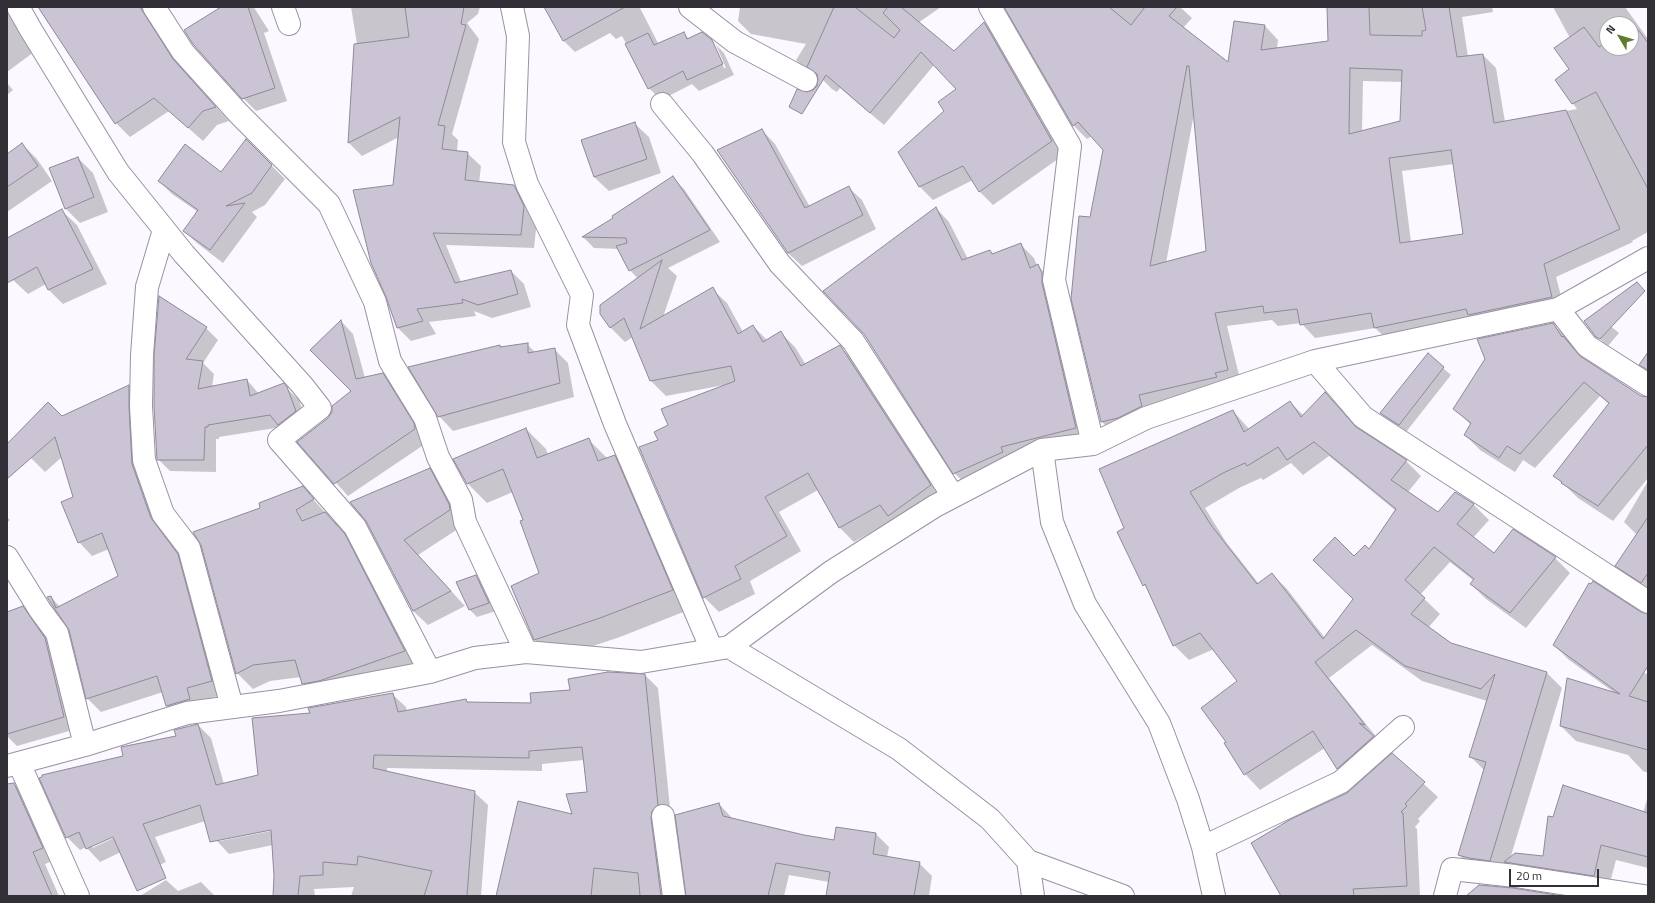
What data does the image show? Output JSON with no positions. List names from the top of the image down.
{
  "scale_bar": "20 m",
  "north": "top left"
}
